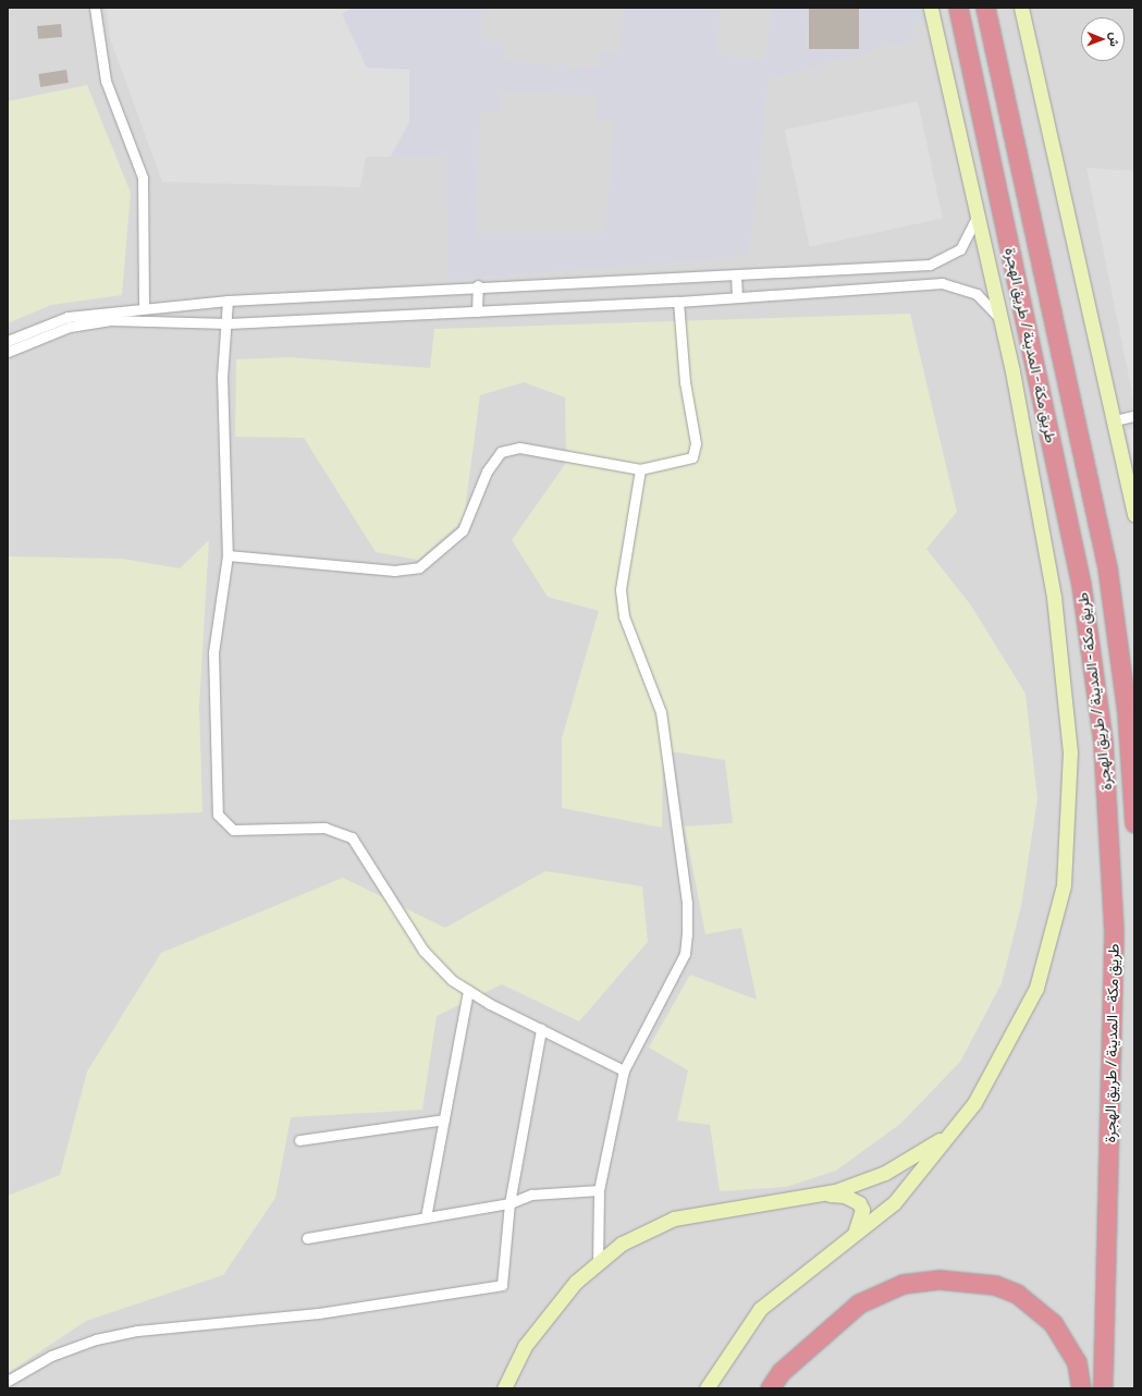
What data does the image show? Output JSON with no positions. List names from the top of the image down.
{
  "streets": {
    "highway": ["طريق مكة - المدينة / طريق الهجرة"]
  },
  "north": "right"
}
